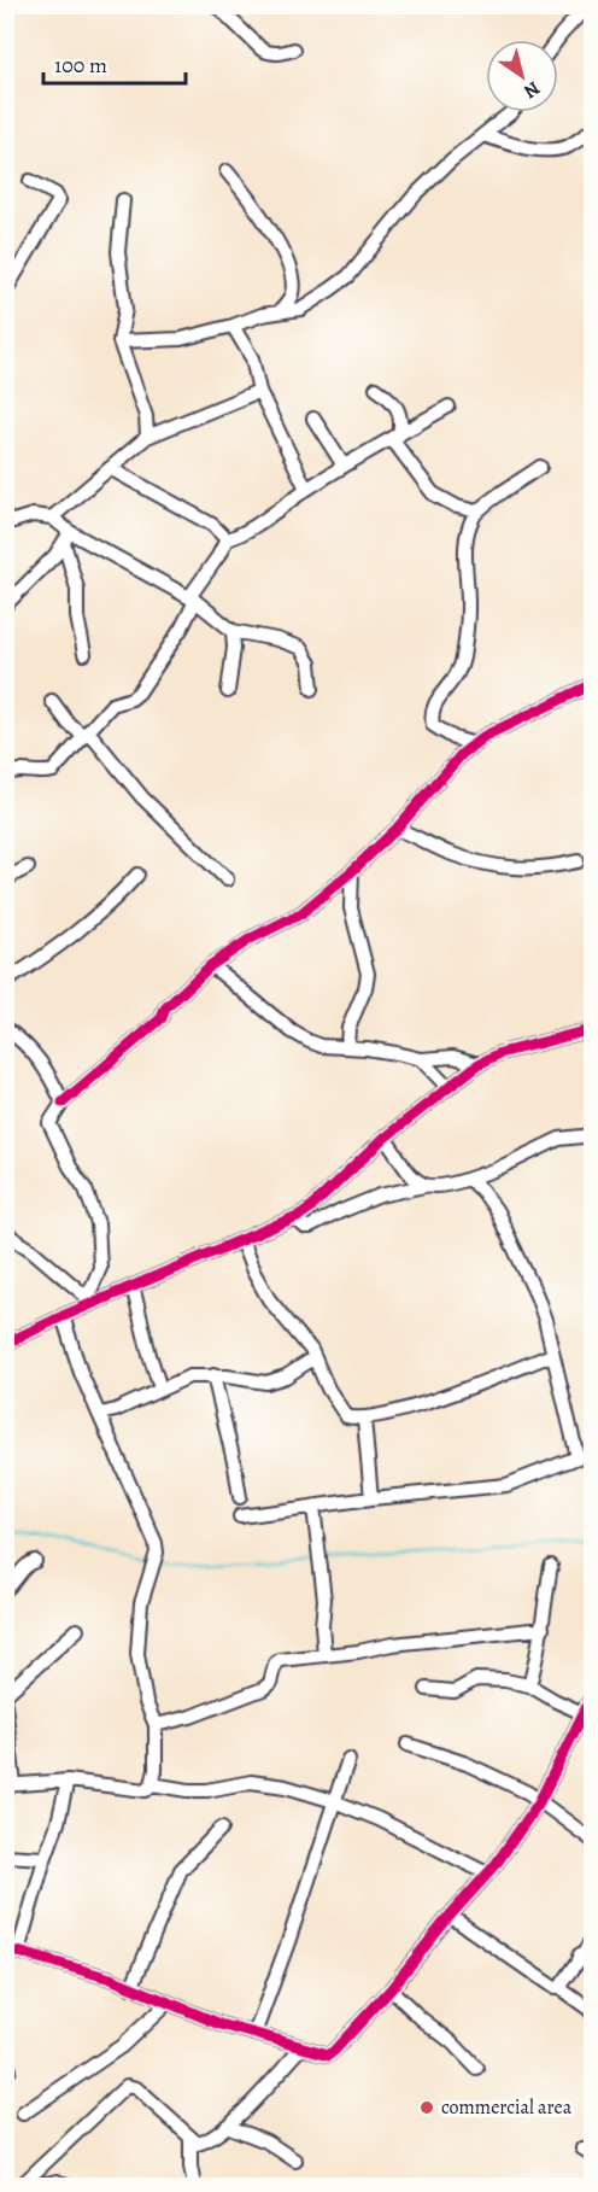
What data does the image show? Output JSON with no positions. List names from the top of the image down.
{
  "places": ["commercial area"],
  "scale_bar": "100 m",
  "north": "bottom right"
}
